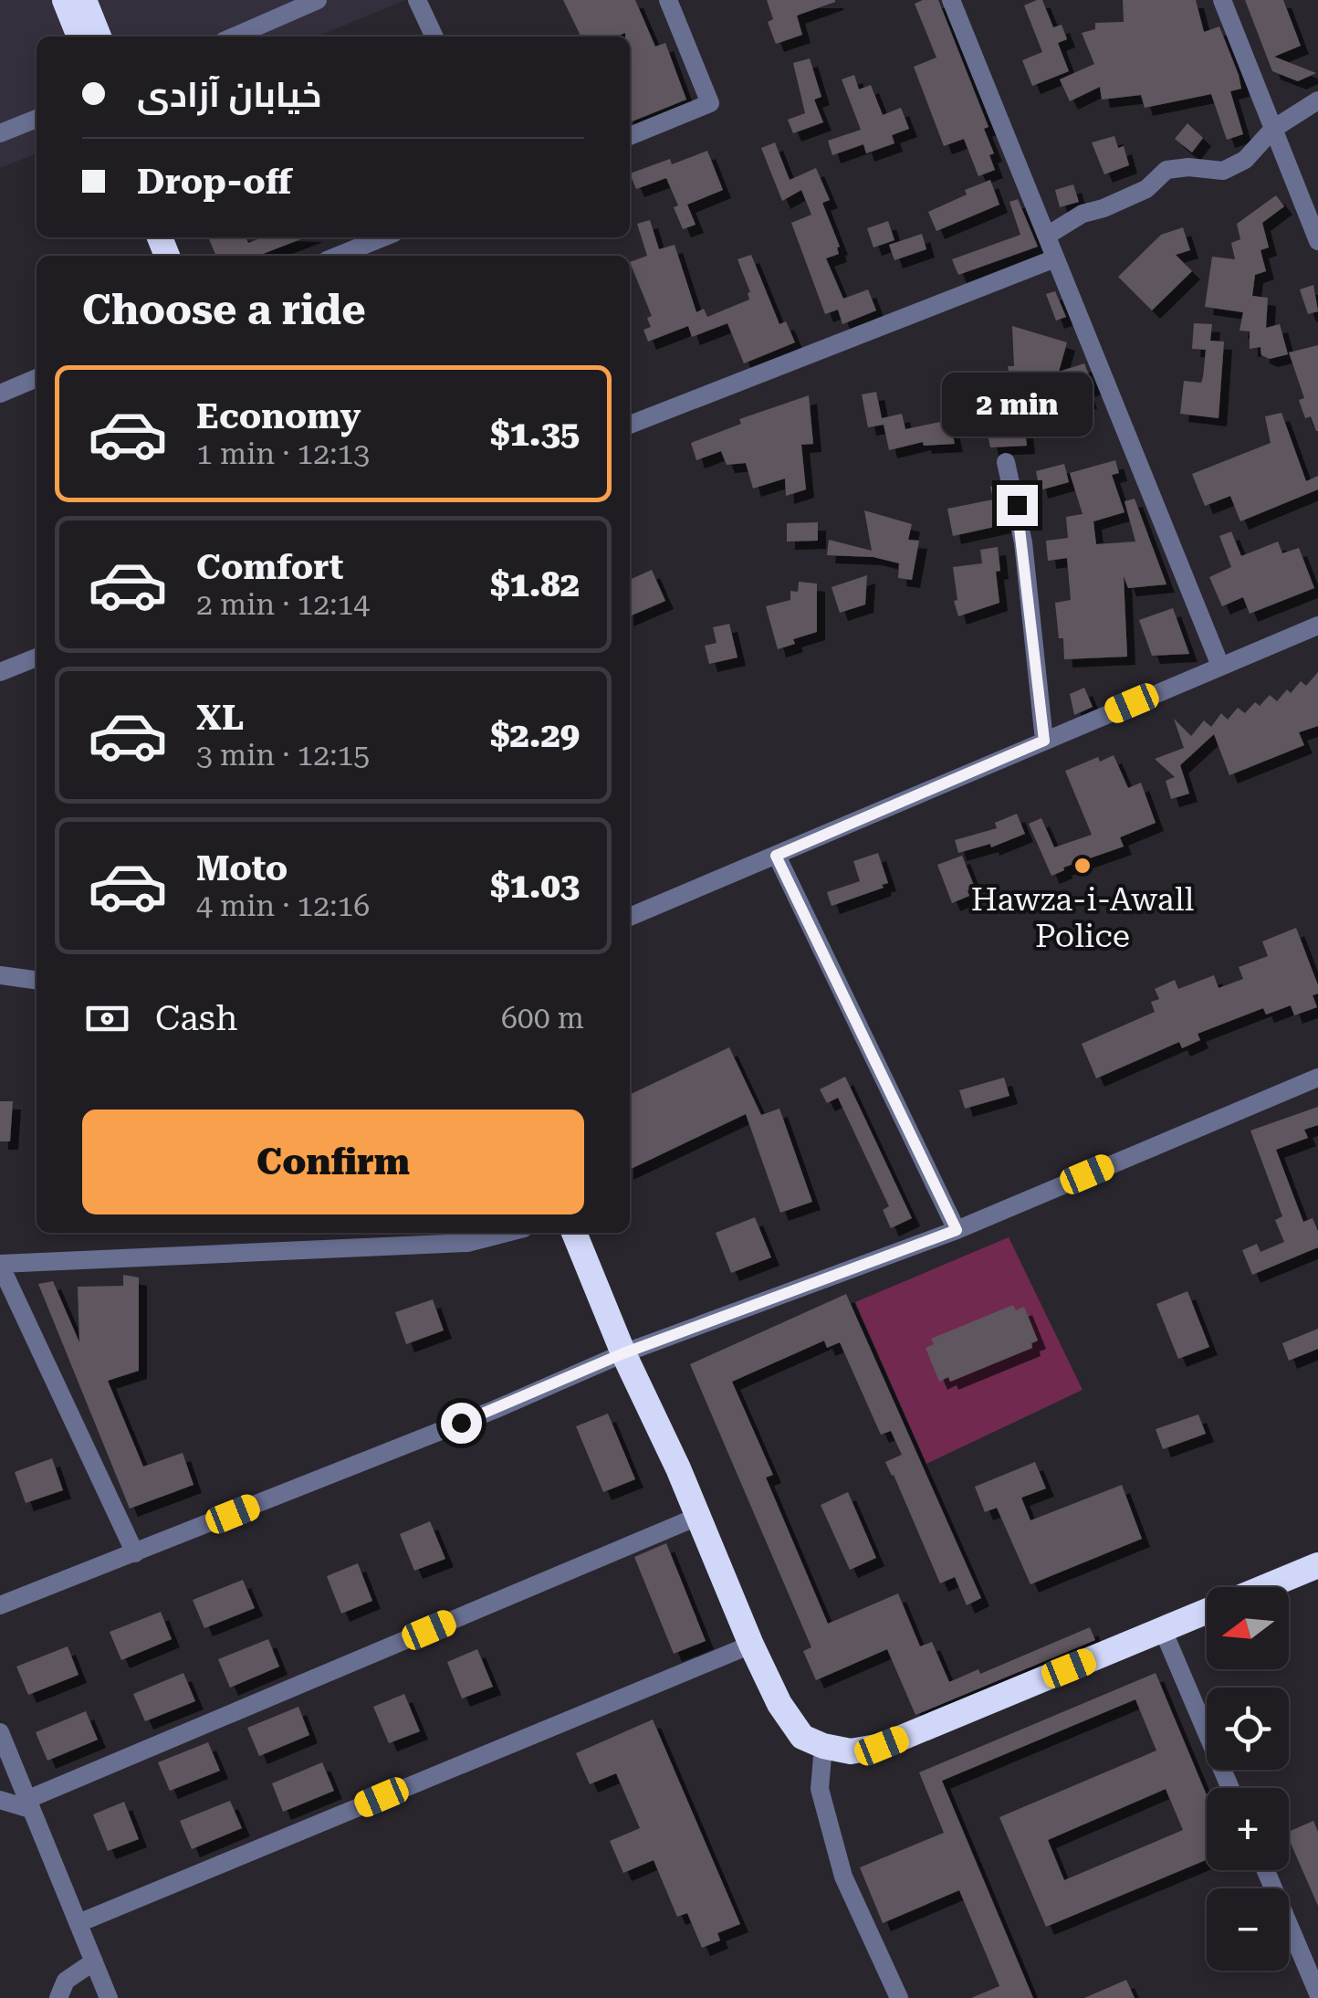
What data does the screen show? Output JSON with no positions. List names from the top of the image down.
{
  "places": ["Hawza-i-Awall Police"],
  "north": "left",
  "page": {
    "banner": ["خیابان آزادی", "Drop-off"],
    "heading": "Choose a ride",
    "list": [
      {
        "name": "Economy",
        "note": "1 min · 12:13",
        "value": "$1.35"
      },
      {
        "name": "Comfort",
        "note": "2 min · 12:14",
        "value": "$1.82"
      },
      {
        "name": "XL",
        "note": "3 min · 12:15",
        "value": "$2.29"
      },
      {
        "name": "Moto",
        "note": "4 min · 12:16",
        "value": "$1.03"
      }
    ],
    "bubble": "2 min",
    "pay": ["Cash", "600 m"],
    "buttons": "Confirm",
    "map_buttons": ["+", "−"]
  }
}
